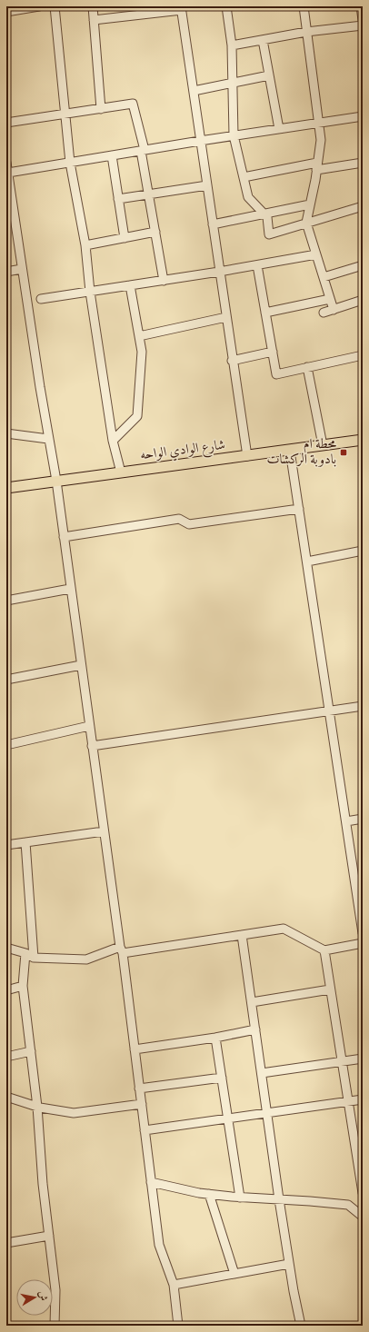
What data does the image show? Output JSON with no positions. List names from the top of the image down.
{
  "streets": {
    "main road": ["شارع الوادي الواحه"]
  },
  "places": {
    "transit": ["محطة ام بادوبة الركشات"]
  },
  "north": "right"
}
